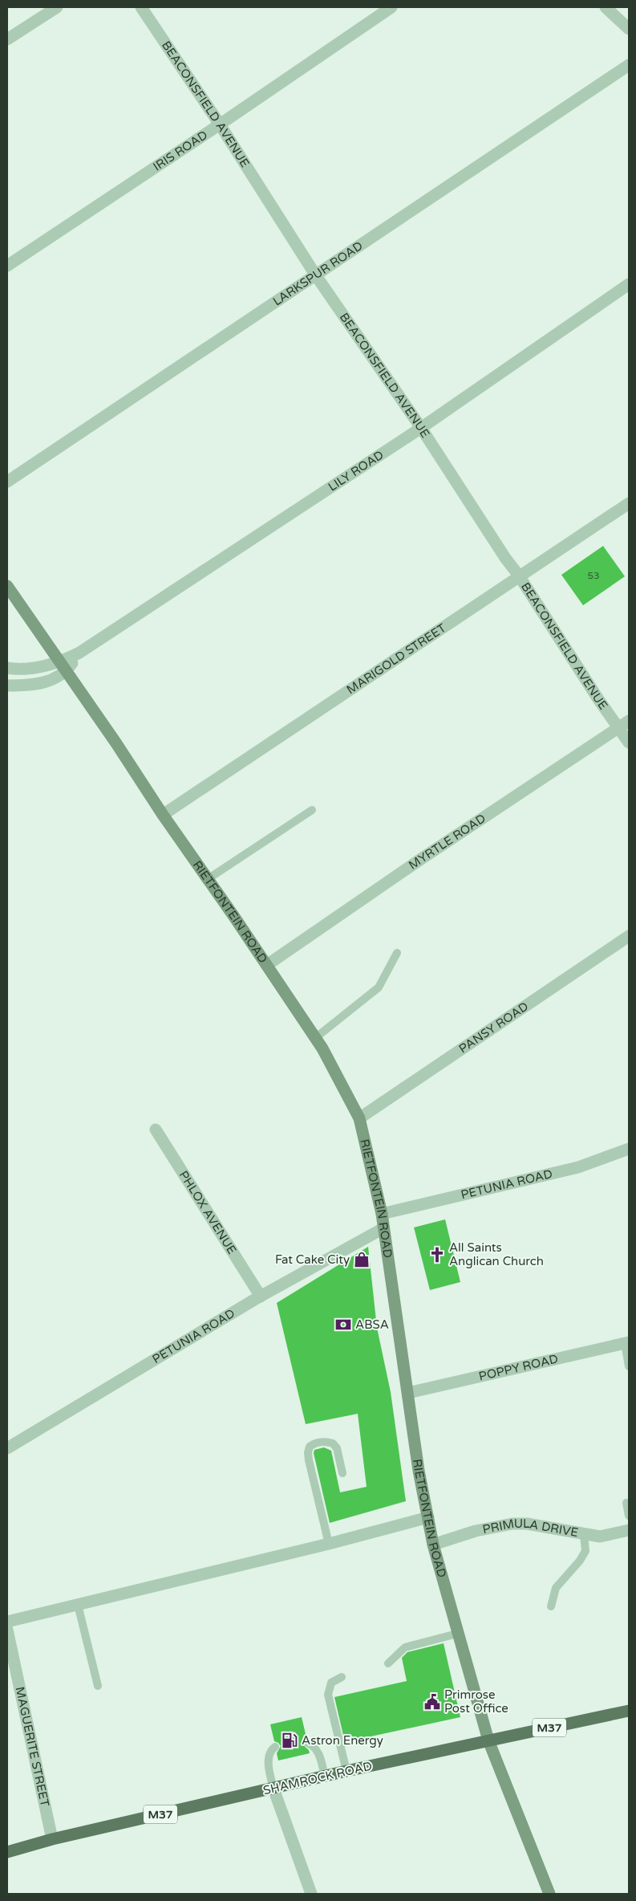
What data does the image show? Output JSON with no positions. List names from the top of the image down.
{
  "streets": {
    "main road": ["M37", "SHAMROCK ROAD"],
    "street": [
      "BEACONSFIELD AVENUE",
      "IRIS ROAD",
      "LARKSPUR ROAD",
      "LILY ROAD",
      "MARIGOLD STREET",
      "MYRTLE ROAD",
      "RIETFONTEIN ROAD",
      "PANSY ROAD",
      "PETUNIA ROAD",
      "PHLOX AVENUE",
      "POPPY ROAD",
      "PRIMULA DRIVE",
      "MAGUERITE STREET"
    ]
  },
  "crossings": [
    ["BEACONSFIELD AVENUE", "IRIS ROAD"],
    ["BEACONSFIELD AVENUE", "LARKSPUR ROAD"],
    ["BEACONSFIELD AVENUE", "LILY ROAD"],
    ["BEACONSFIELD AVENUE", "MARIGOLD STREET"],
    ["BEACONSFIELD AVENUE", "MYRTLE ROAD"],
    ["LILY ROAD", "RIETFONTEIN ROAD"],
    ["MARIGOLD STREET", "RIETFONTEIN ROAD"],
    ["MYRTLE ROAD", "RIETFONTEIN ROAD"],
    ["RIETFONTEIN ROAD", "PANSY ROAD"],
    ["RIETFONTEIN ROAD", "PETUNIA ROAD"],
    ["RIETFONTEIN ROAD", "POPPY ROAD"],
    ["RIETFONTEIN ROAD", "PRIMULA DRIVE"],
    ["RIETFONTEIN ROAD", "SHAMROCK ROAD"],
    ["PETUNIA ROAD", "PHLOX AVENUE"],
    ["MAGUERITE STREET", "SHAMROCK ROAD"]
  ],
  "places": {
    "church": ["All Saints Anglican Church"],
    "shop": ["Fat Cake City"],
    "bank": ["ABSA"],
    "public building": ["Primrose Post Office"],
    "fuel station": ["Astron Energy"]
  },
  "house_numbers": ["53"]
}
